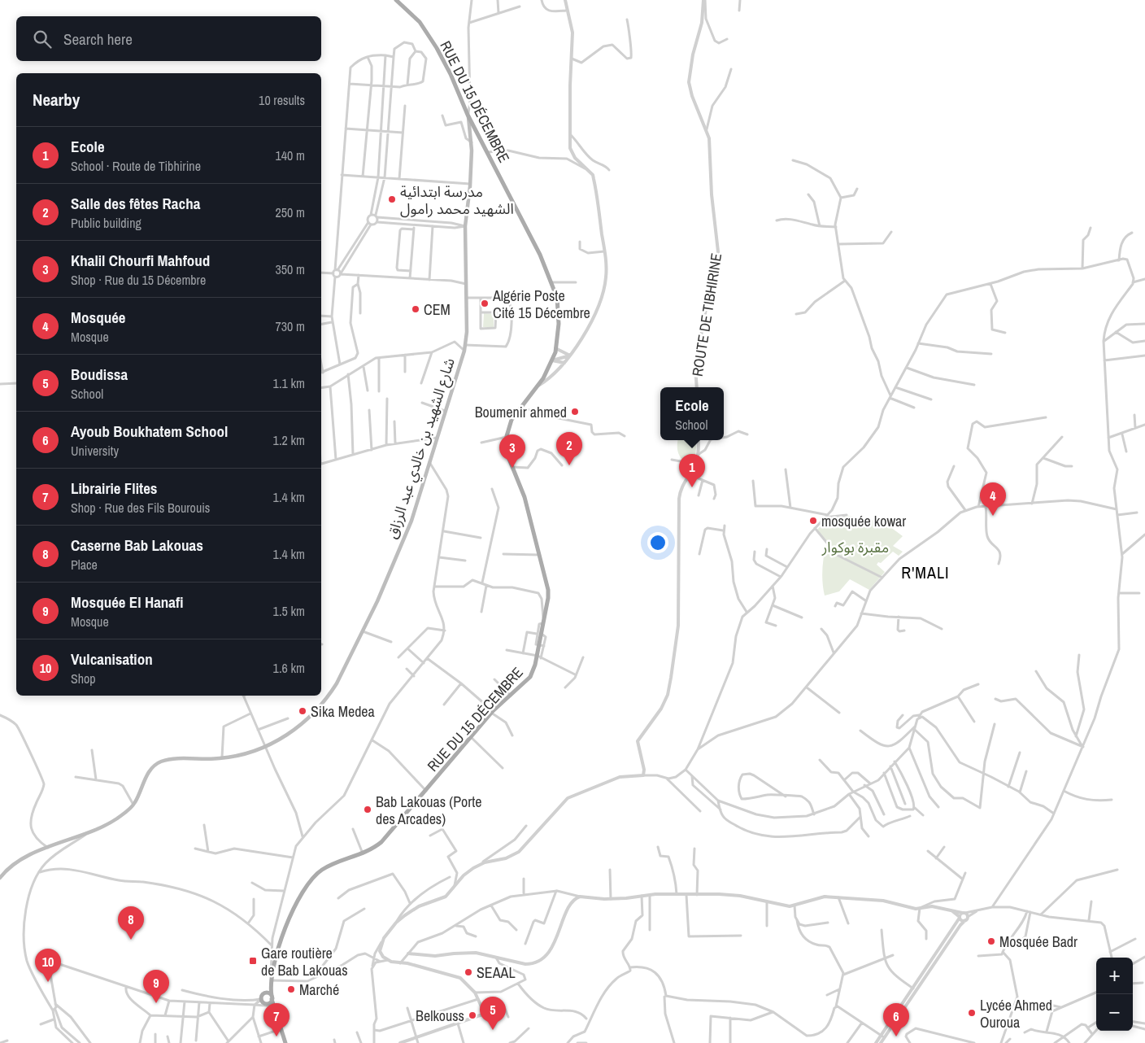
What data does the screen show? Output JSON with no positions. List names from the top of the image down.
{
  "streets": {
    "main road": ["RUE DU 15 DÉCEMBRE", "شارع الشهيد بن خالدي عبد الرزاق"],
    "street": ["ROUTE DE TIBHIRINE"]
  },
  "crossings": [
    ["RUE DU 15 DÉCEMBRE", "شارع الشهيد بن خالدي عبد الرزاق"]
  ],
  "districts": ["R'MALI"],
  "parks": ["مقبرة بوكوار"],
  "places": {
    "other": [
      "مدرسة ابتدائية الشهيد محمد رامول",
      "Algérie Poste Cité 15 Décembre",
      "CEM",
      "Boumenir ahmed",
      "mosquée kowar",
      "Sika Medea",
      "Bab Lakouas (Porte des Arcades)",
      "Mosquée Badr",
      "SEAAL",
      "Marché",
      "Lycée Ahmed Ouroua",
      "Belkouss"
    ],
    "transit": ["Gare routière de Bab Lakouas"]
  },
  "page": {
    "search": "Search here",
    "heading": ["Nearby", "10 results"],
    "list": [
      {
        "mark": "1",
        "name": "Ecole",
        "note": "School · Route de Tibhirine",
        "value": "140 m"
      },
      {
        "mark": "2",
        "name": "Salle des fêtes Racha",
        "note": "Public building",
        "value": "250 m"
      },
      {
        "mark": "3",
        "name": "Khalil Chourfi Mahfoud",
        "note": "Shop · Rue du 15 Décembre",
        "value": "350 m"
      },
      {
        "mark": "4",
        "name": "Mosquée",
        "note": "Mosque",
        "value": "730 m"
      },
      {
        "mark": "5",
        "name": "Boudissa",
        "note": "School",
        "value": "1.1 km"
      },
      {
        "mark": "6",
        "name": "Ayoub Boukhatem School",
        "note": "University",
        "value": "1.2 km"
      },
      {
        "mark": "7",
        "name": "Librairie Flites",
        "note": "Shop · Rue des Fils Bourouis",
        "value": "1.4 km"
      },
      {
        "mark": "8",
        "name": "Caserne Bab Lakouas",
        "note": "Place",
        "value": "1.4 km"
      },
      {
        "mark": "9",
        "name": "Mosquée El Hanafi",
        "note": "Mosque",
        "value": "1.5 km"
      },
      {
        "mark": "10",
        "name": "Vulcanisation",
        "note": "Shop",
        "value": "1.6 km"
      }
    ],
    "popup": ["Ecole", "School"],
    "pins": [
      "2",
      "3",
      "1",
      "4",
      "8",
      "10",
      "9",
      "5",
      "6",
      "7"
    ],
    "map_buttons": ["+", "−"]
  }
}
